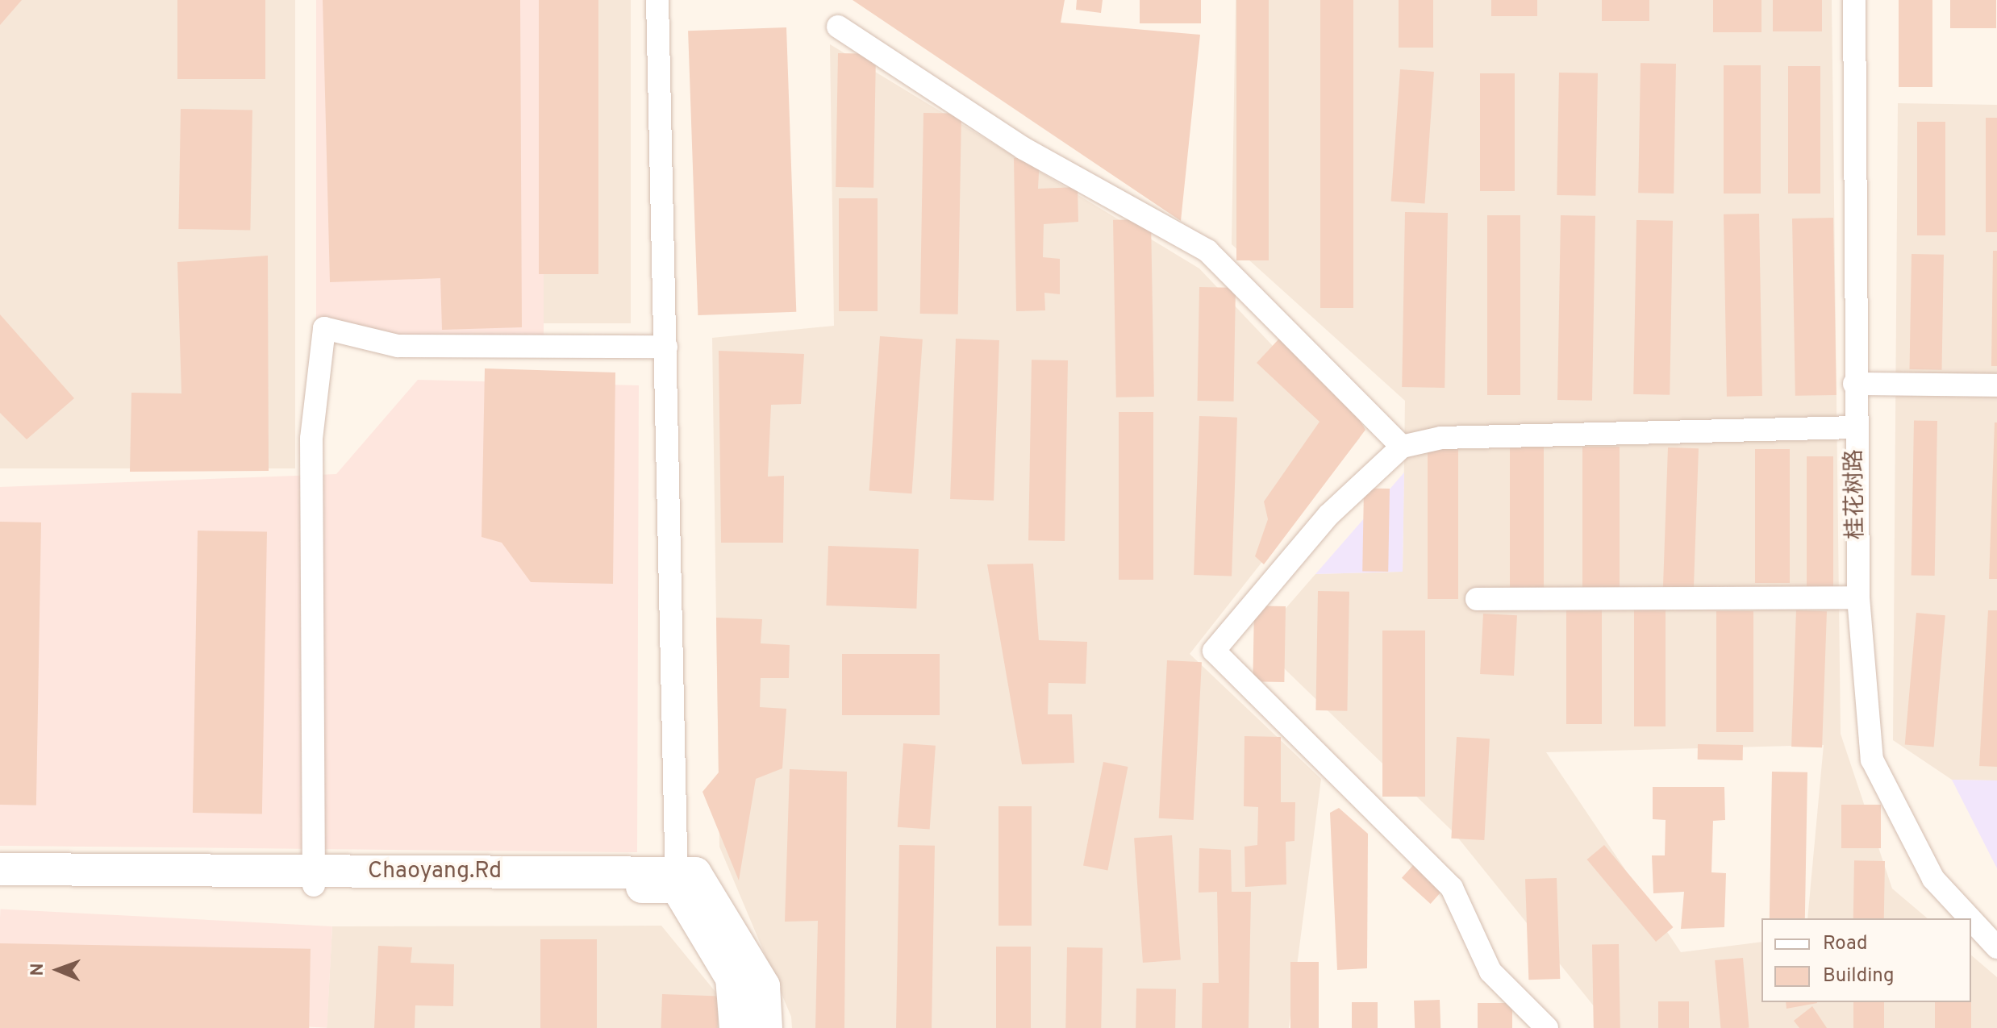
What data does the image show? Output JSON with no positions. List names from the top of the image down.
{
  "streets": {
    "street": ["桂花树路", "Chaoyang.Rd"]
  },
  "legend": ["Road", "Building"],
  "north": "left"
}
